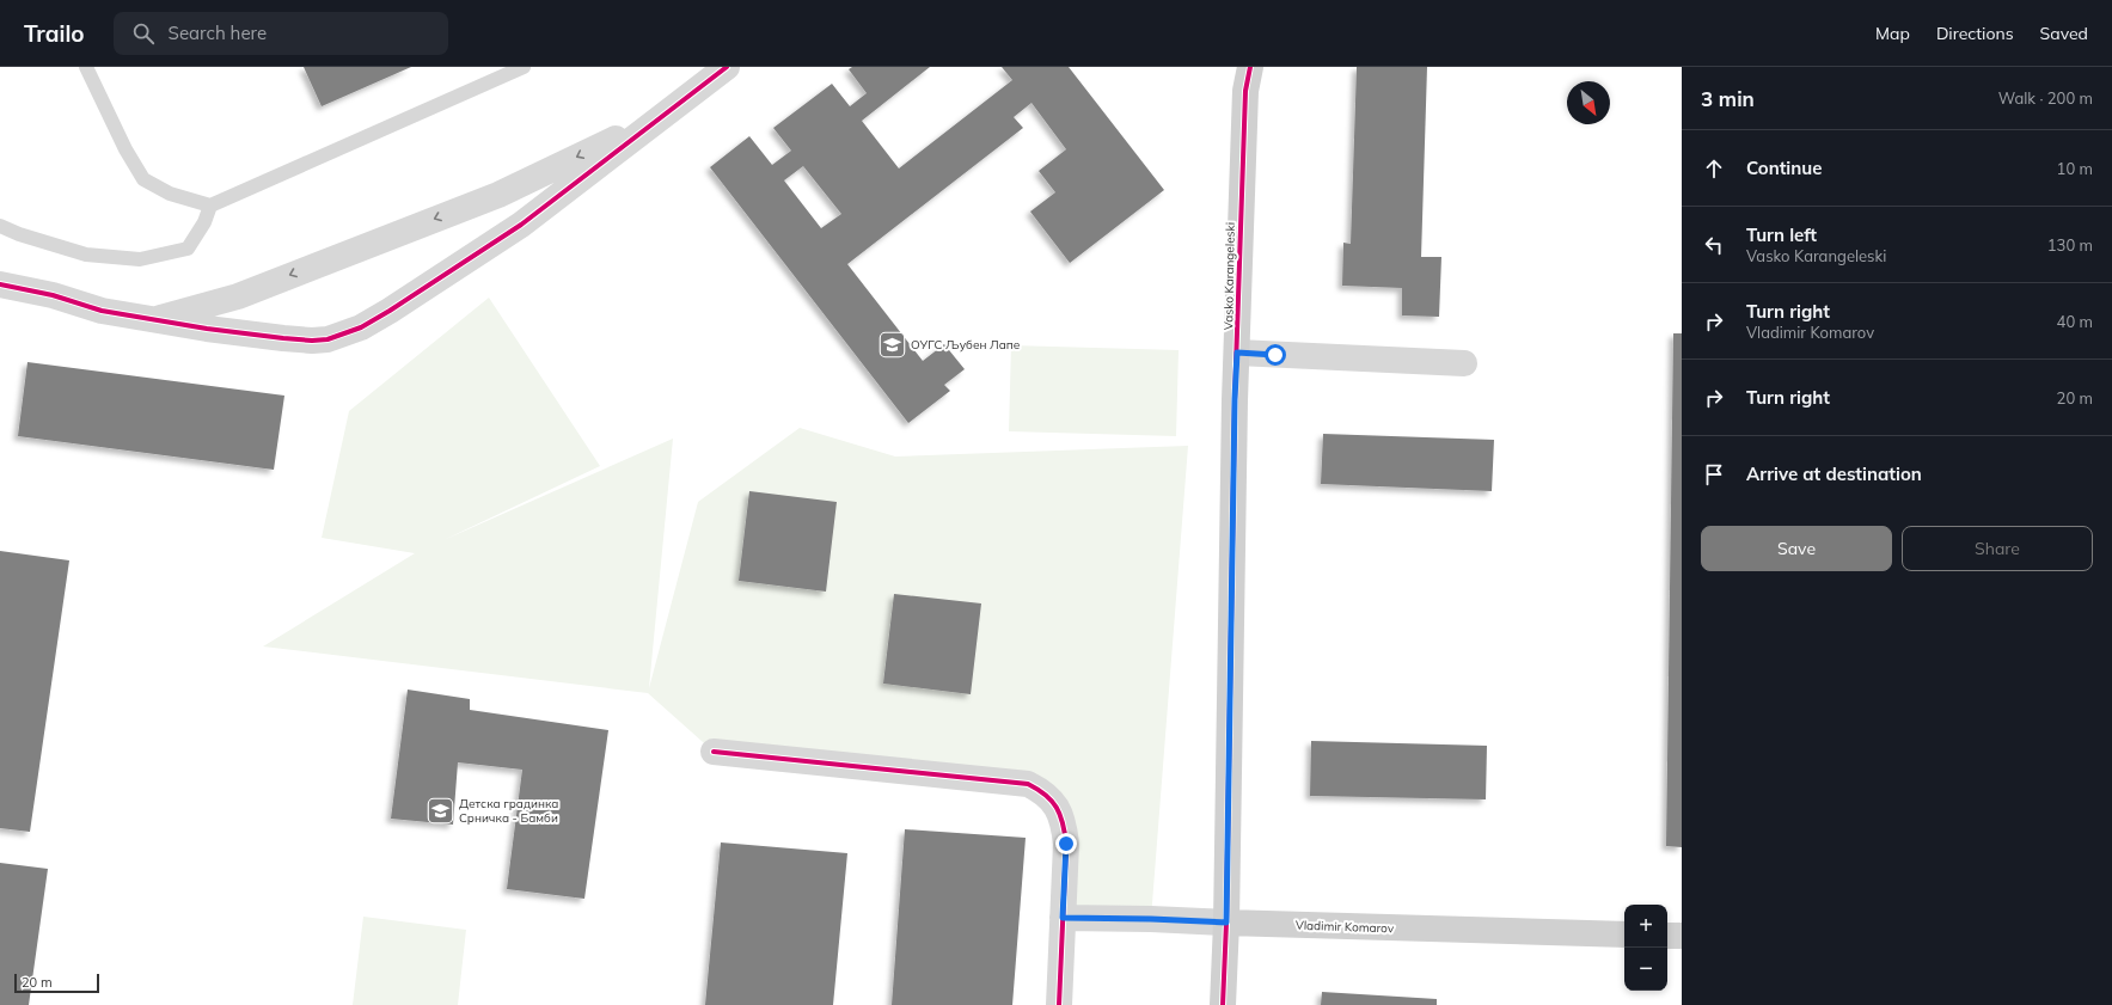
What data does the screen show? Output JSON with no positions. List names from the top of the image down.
{
  "streets": {
    "street": ["Vasko Karangeleski", "Vladimir Komarov"]
  },
  "crossings": [
    ["Vasko Karangeleski", "Vladimir Komarov"]
  ],
  "places": {
    "school or university": ["ОУГС Љубен Лапе", "Детска градинка Срничка - Бамби"]
  },
  "scale_bar": "20 m",
  "north": "bottom right",
  "page": {
    "header": "Trailo",
    "search": "Search here",
    "nav": ["Map", "Directions", "Saved"],
    "heading": ["3 min", "Walk · 200 m"],
    "list": [
      ["Continue", "10 m"],
      ["Turn left", "Vasko Karangeleski", "130 m"],
      ["Turn right", "Vladimir Komarov", "40 m"],
      ["Turn right", "20 m"],
      "Arrive at destination"
    ],
    "buttons": ["Save", "Share"],
    "map_buttons": ["+", "−"],
    "scale": "20 m"
  }
}
